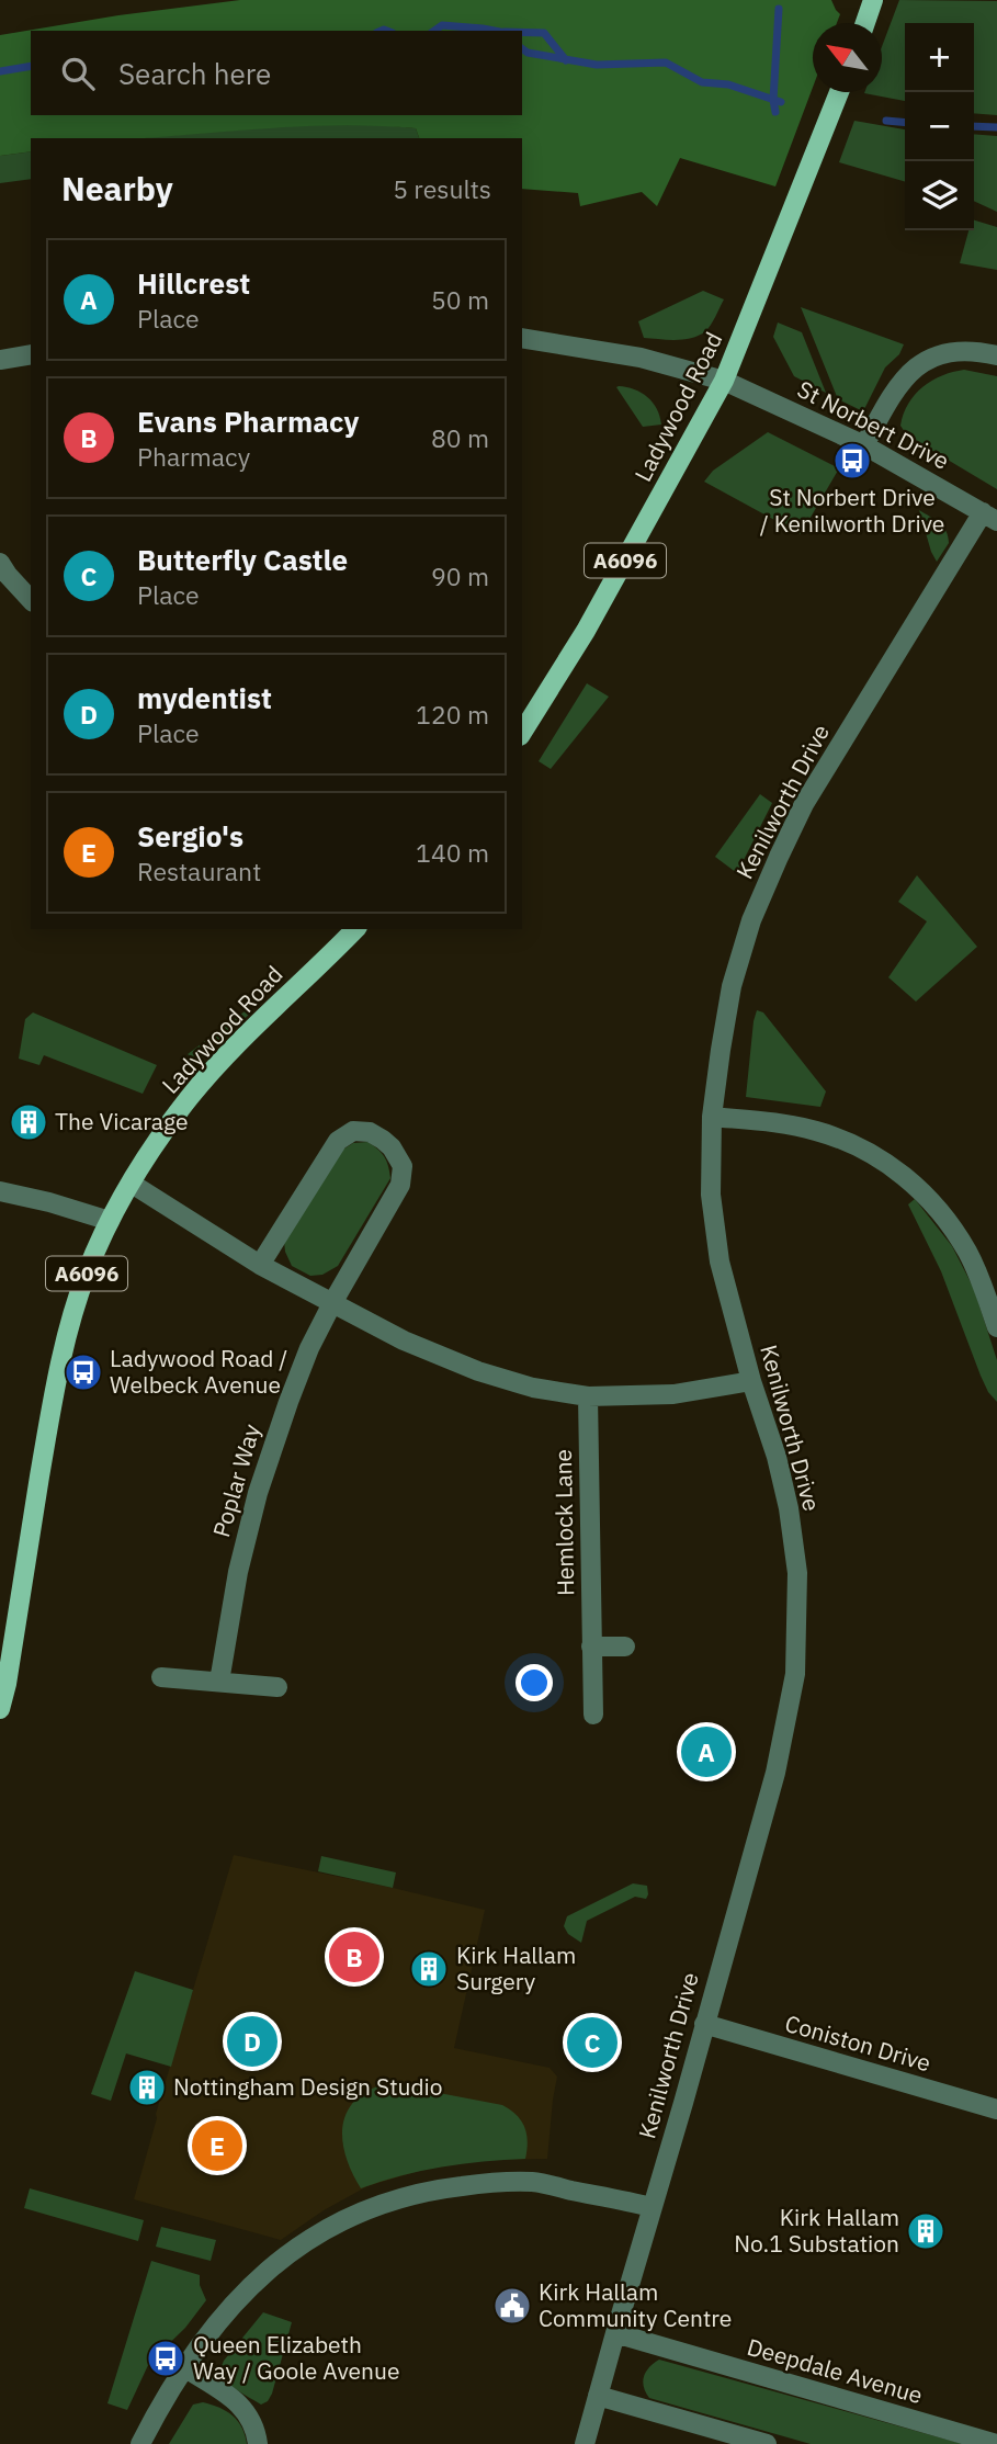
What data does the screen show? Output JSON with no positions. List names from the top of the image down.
{
  "streets": {
    "main road": ["Ladywood Road", "A6096"],
    "street": [
      "St Norbert Drive",
      "Kenilworth Drive",
      "Poplar Way",
      "Hemlock Lane",
      "Coniston Drive",
      "Deepdale Avenue"
    ]
  },
  "crossings": [
    ["Ladywood Road", "St Norbert Drive"],
    ["St Norbert Drive", "Kenilworth Drive"],
    ["Kenilworth Drive", "Coniston Drive"],
    ["Kenilworth Drive", "Deepdale Avenue"]
  ],
  "places": {
    "bus stop": ["St Norbert Drive / Kenilworth Drive", "Ladywood Road / Welbeck Avenue", "Queen Elizabeth Way / Goole Avenue"],
    "building": [
      "The Vicarage",
      "Kirk Hallam Surgery",
      "Nottingham Design Studio",
      "Kirk Hallam No.1 Substation"
    ],
    "public building": ["Kirk Hallam Community Centre"]
  },
  "north": "top left",
  "page": {
    "map_buttons": ["+", "−"],
    "search": "Search here",
    "heading": ["Nearby", "5 results"],
    "list": [
      {
        "mark": "A",
        "name": "Hillcrest",
        "note": "Place",
        "value": "50 m"
      },
      {
        "mark": "B",
        "name": "Evans Pharmacy",
        "note": "Pharmacy",
        "value": "80 m"
      },
      {
        "mark": "C",
        "name": "Butterfly Castle",
        "note": "Place",
        "value": "90 m"
      },
      {
        "mark": "D",
        "name": "mydentist",
        "note": "Place",
        "value": "120 m"
      },
      {
        "mark": "E",
        "name": "Sergio's",
        "note": "Restaurant",
        "value": "140 m"
      }
    ],
    "pins": [
      "A",
      "B",
      "D",
      "C",
      "E"
    ]
  }
}
